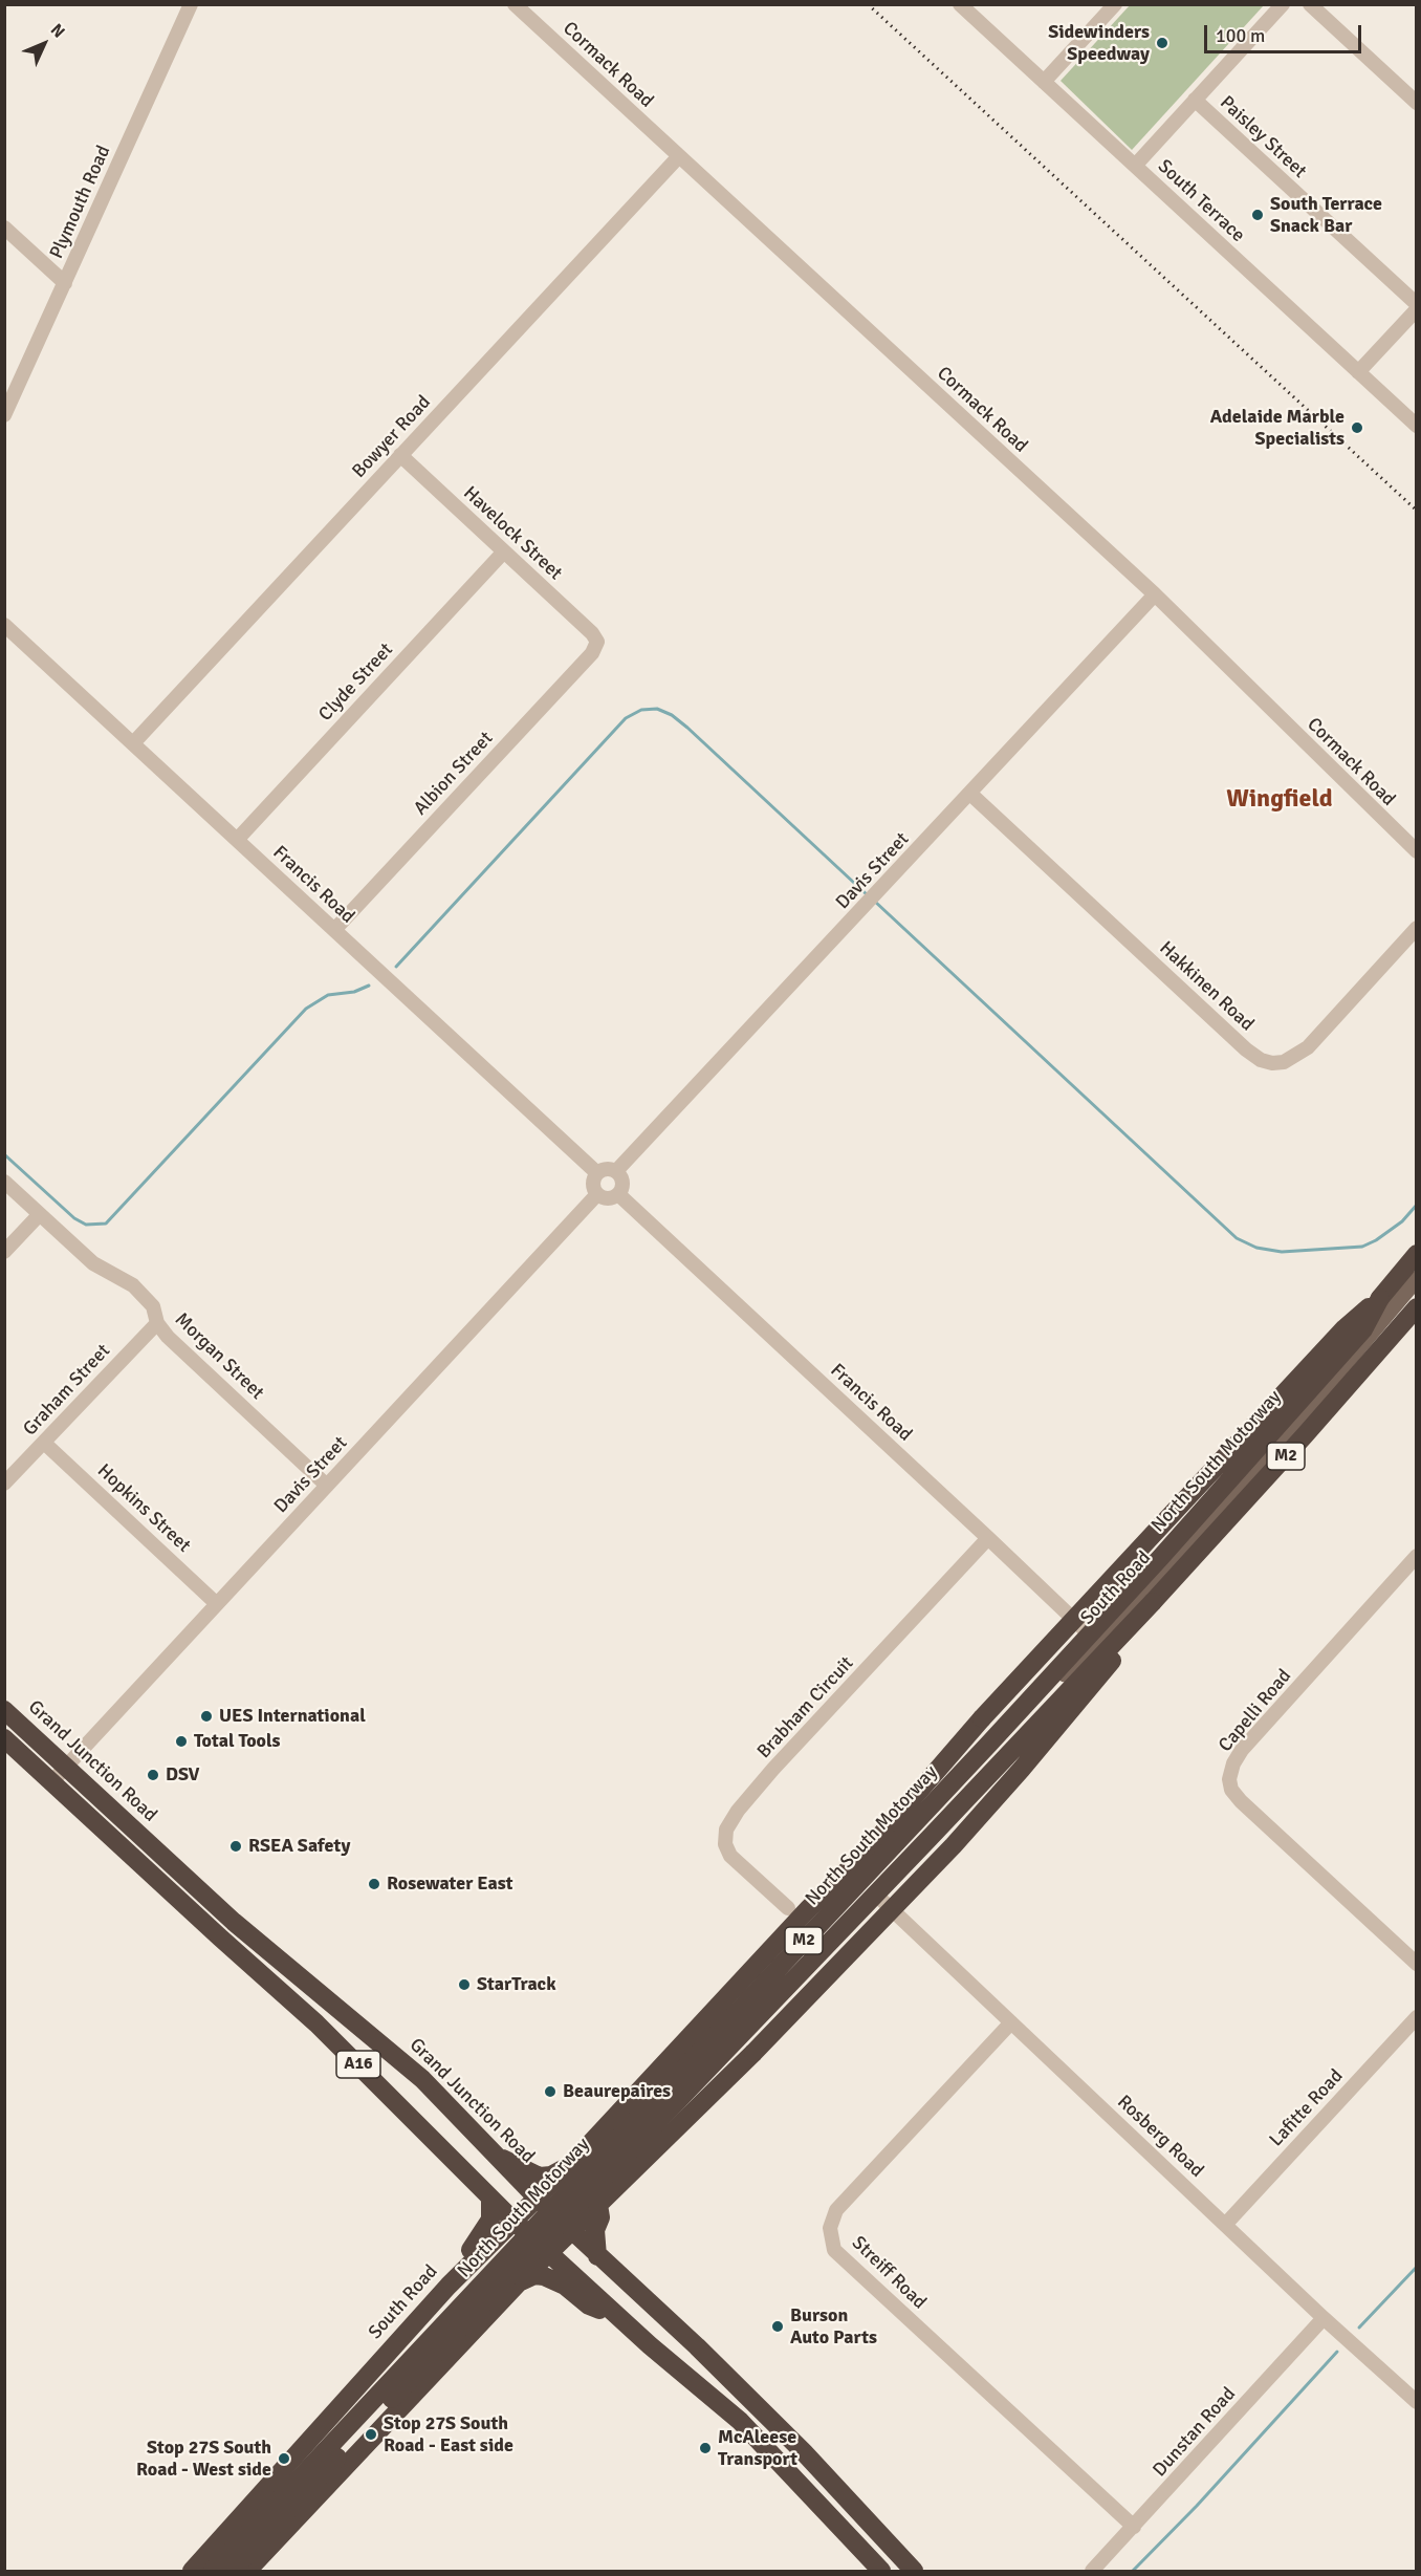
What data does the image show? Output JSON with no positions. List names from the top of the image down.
{
  "streets": {
    "highway": [
      "M2",
      "North South Motorway",
      "South Road",
      "Grand Junction Road",
      "A16"
    ],
    "street": [
      "Cormack Road",
      "Paisley Street",
      "South Terrace",
      "Plymouth Road",
      "Bowyer Road",
      "Havelock Street",
      "Clyde Street",
      "Albion Street",
      "Davis Street",
      "Francis Road",
      "Hakkinen Road",
      "Morgan Street",
      "Graham Street",
      "Hopkins Street",
      "Brabham Circuit",
      "Capelli Road",
      "Lafitte Road",
      "Rosberg Road",
      "Streiff Road",
      "Dunstan Road"
    ]
  },
  "crossings": [
    ["Cormack Road", "Bowyer Road"],
    ["Cormack Road", "Davis Street"],
    ["Bowyer Road", "Havelock Street"],
    ["Bowyer Road", "Francis Road"],
    ["Havelock Street", "Clyde Street"],
    ["Havelock Street", "Albion Street"],
    ["Clyde Street", "Francis Road"],
    ["Albion Street", "Francis Road"],
    ["Davis Street", "Francis Road"],
    ["Davis Street", "Hakkinen Road"],
    ["Davis Street", "Morgan Street"],
    ["Davis Street", "Hopkins Street"],
    ["Davis Street", "Grand Junction Road"],
    ["Davis Street", "A16"],
    ["Francis Road", "South Road"],
    ["Francis Road", "Brabham Circuit"],
    ["Morgan Street", "Graham Street"],
    ["Graham Street", "Hopkins Street"],
    ["North South Motorway", "South Road"],
    ["South Road", "Grand Junction Road"],
    ["South Road", "A16"],
    ["South Road", "Rosberg Road"],
    ["Lafitte Road", "Rosberg Road"],
    ["Rosberg Road", "Streiff Road"],
    ["Rosberg Road", "Dunstan Road"],
    ["Streiff Road", "Dunstan Road"]
  ],
  "districts": ["Wingfield"],
  "places": [
    "Sidewinders Speedway",
    "South Terrace Snack Bar",
    "Adelaide Marble Specialists",
    "UES International",
    "Total Tools",
    "DSV",
    "RSEA Safety",
    "Rosewater East",
    "StarTrack",
    "Beaurepaires",
    "Burson Auto Parts",
    "Stop 27S South Road - East side",
    "McAleese Transport",
    "Stop 27S South Road - West side"
  ],
  "scale_bar": "100 m",
  "north": "top right"
}
